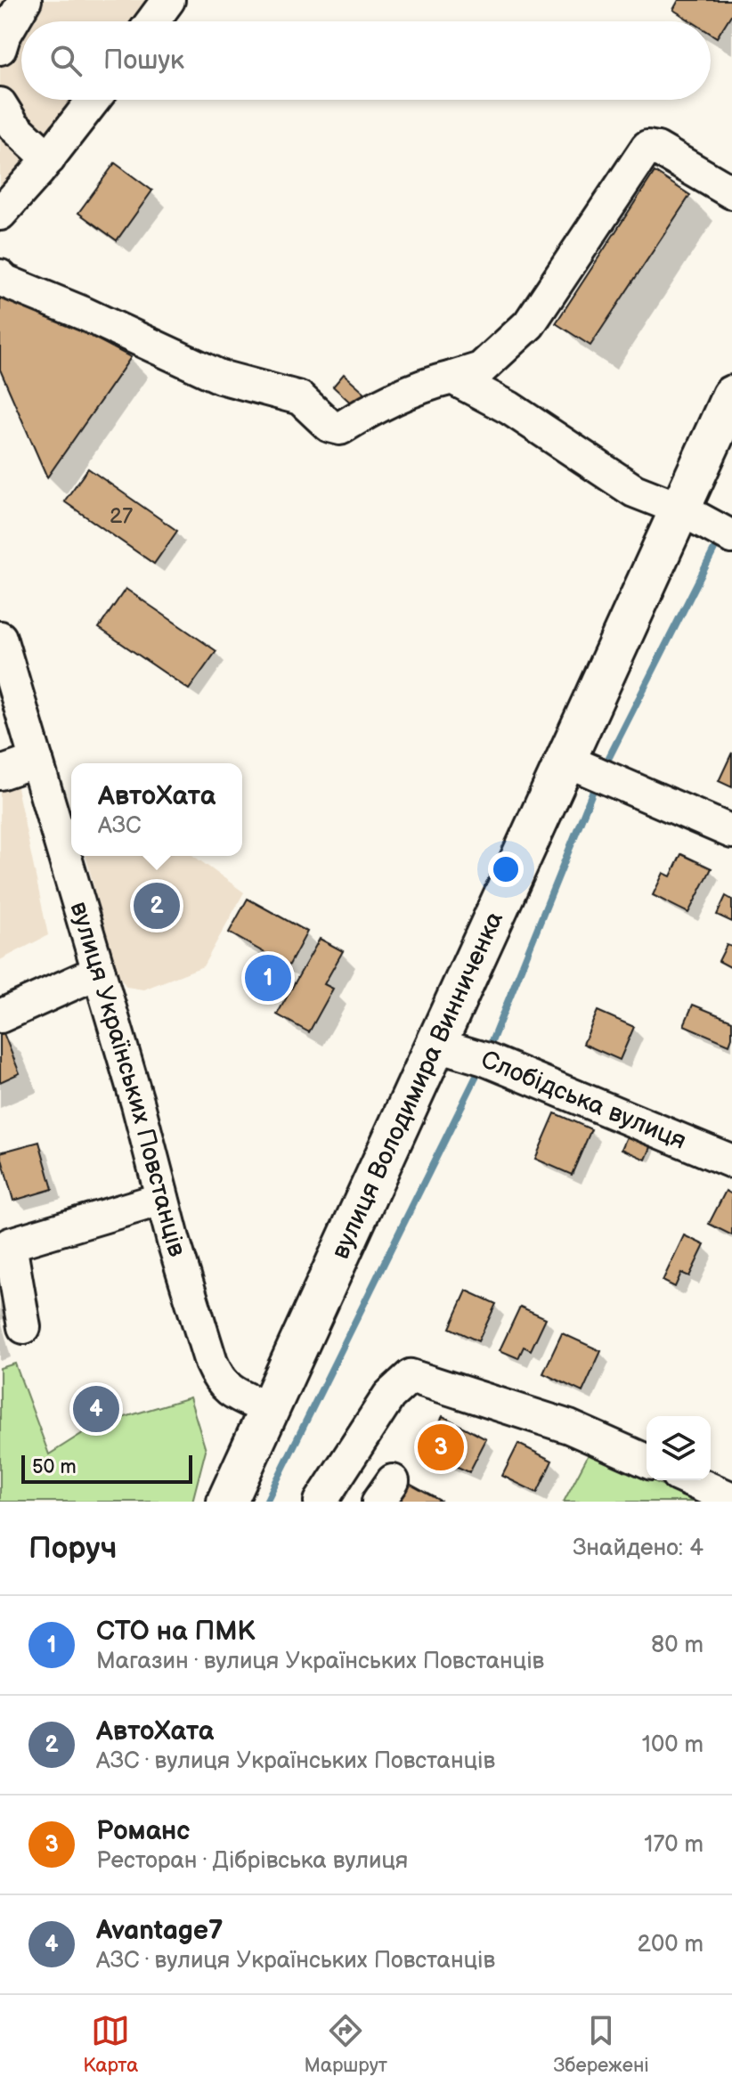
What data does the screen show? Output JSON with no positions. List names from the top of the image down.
{
  "streets": {
    "main road": ["вулиця Володимира Винниченка"],
    "street": ["вулиця Українських Повстанців", "Слобідська вулиця"]
  },
  "crossings": [
    ["вулиця Українських Повстанців", "вулиця Володимира Винниченка"],
    ["вулиця Володимира Винниченка", "Слобідська вулиця"]
  ],
  "house_numbers": ["27"],
  "scale_bar": "50 m",
  "page": {
    "search": "Пошук",
    "popup": ["АвтоХата", "АЗС"],
    "pins": [
      "2",
      "1",
      "4",
      "3"
    ],
    "scale": "50 m",
    "heading": ["Поруч", "Знайдено: 4"],
    "list": [
      {
        "mark": "1",
        "name": "СТО на ПМК",
        "note": "Магазин · вулиця Українських Повстанців",
        "value": "80 m"
      },
      {
        "mark": "2",
        "name": "АвтоХата",
        "note": "АЗС · вулиця Українських Повстанців",
        "value": "100 m"
      },
      {
        "mark": "3",
        "name": "Романс",
        "note": "Ресторан · Дібрівська вулиця",
        "value": "170 m"
      },
      {
        "mark": "4",
        "name": "Avantage7",
        "note": "АЗС · вулиця Українських Повстанців",
        "value": "200 m"
      }
    ],
    "nav": ["Карта", "Маршрут", "Збережені"]
  }
}
